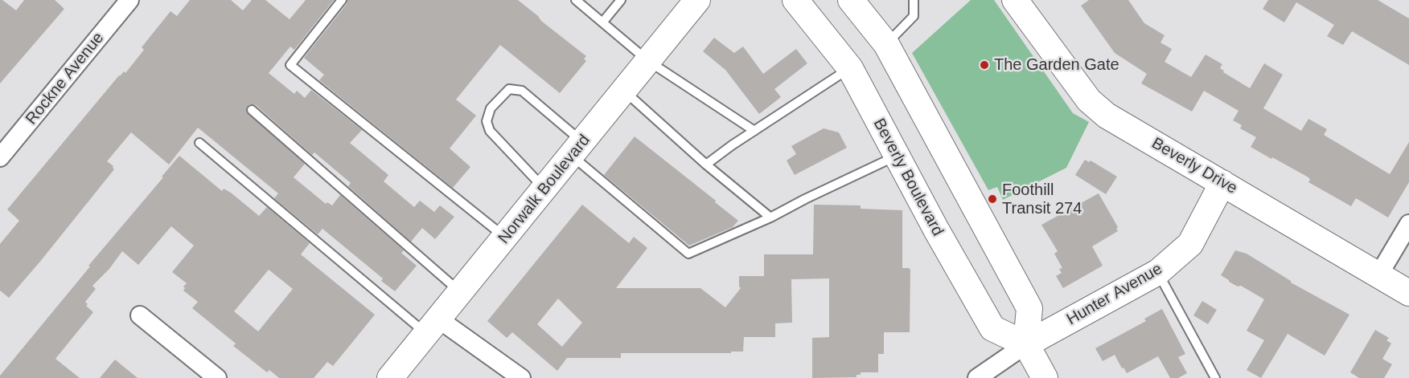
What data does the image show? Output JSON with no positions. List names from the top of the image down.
{
  "streets": {
    "main road": [
      "Beverly Drive",
      "Beverly Boulevard",
      "Norwalk Boulevard",
      "Hunter Avenue"
    ],
    "street": ["Rockne Avenue"]
  },
  "crossings": [
    ["Beverly Drive", "Hunter Avenue"],
    ["Beverly Boulevard", "Hunter Avenue"]
  ],
  "places": ["The Garden Gate", "Foothill Transit 274"]
}
